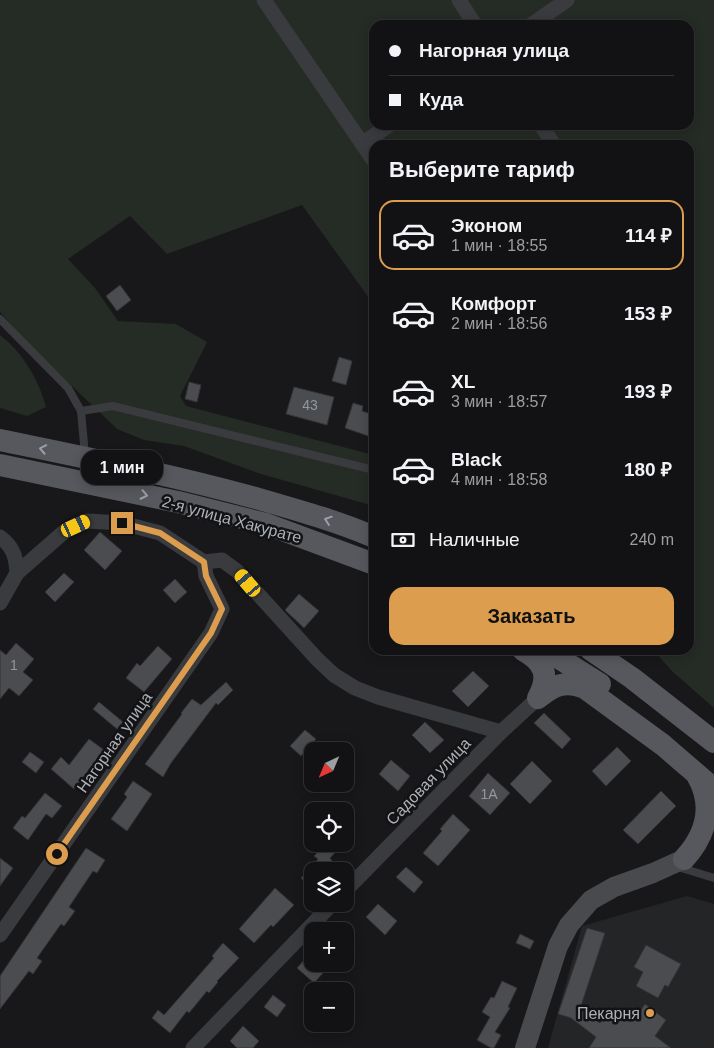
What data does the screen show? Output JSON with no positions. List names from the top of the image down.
{
  "streets": {
    "main road": ["2-я улица Хакурате"],
    "street": ["Нагорная улица", "Садовая улица"]
  },
  "places": ["Пекарня"],
  "house_numbers": ["43", "1", "1А"],
  "north": "bottom left",
  "page": {
    "banner": ["Нагорная улица", "Куда"],
    "heading": "Выберите тариф",
    "list": [
      {
        "name": "Эконом",
        "note": "1 мин · 18:55",
        "value": "114 ₽"
      },
      {
        "name": "Комфорт",
        "note": "2 мин · 18:56",
        "value": "153 ₽"
      },
      {
        "name": "XL",
        "note": "3 мин · 18:57",
        "value": "193 ₽"
      },
      {
        "name": "Black",
        "note": "4 мин · 18:58",
        "value": "180 ₽"
      }
    ],
    "bubble": "1 мин",
    "pay": ["Наличные", "240 m"],
    "buttons": "Заказать",
    "map_buttons": ["+", "−"]
  }
}
